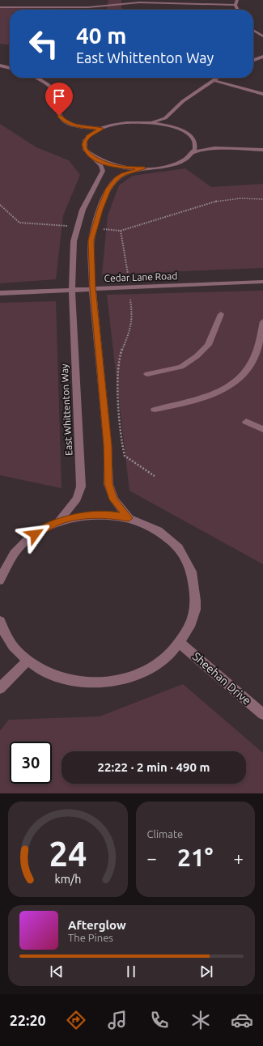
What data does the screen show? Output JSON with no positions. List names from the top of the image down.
{
  "streets": {
    "street": ["Cedar Lane Road", "East Whittenton Way", "Sheehan Drive"]
  },
  "crossings": [
    ["Cedar Lane Road", "East Whittenton Way"]
  ],
  "page": {
    "turn": ["40 m", "East Whittenton Way"],
    "limit": "30",
    "trip": "22:22 · 2 min · 490 m",
    "tile": "Climate",
    "heat": ["−", "21°", "+"],
    "song": ["Afterglow", "The Pines"],
    "tabs": "22:20",
    "gauge": ["24", "km/h"]
  }
}
